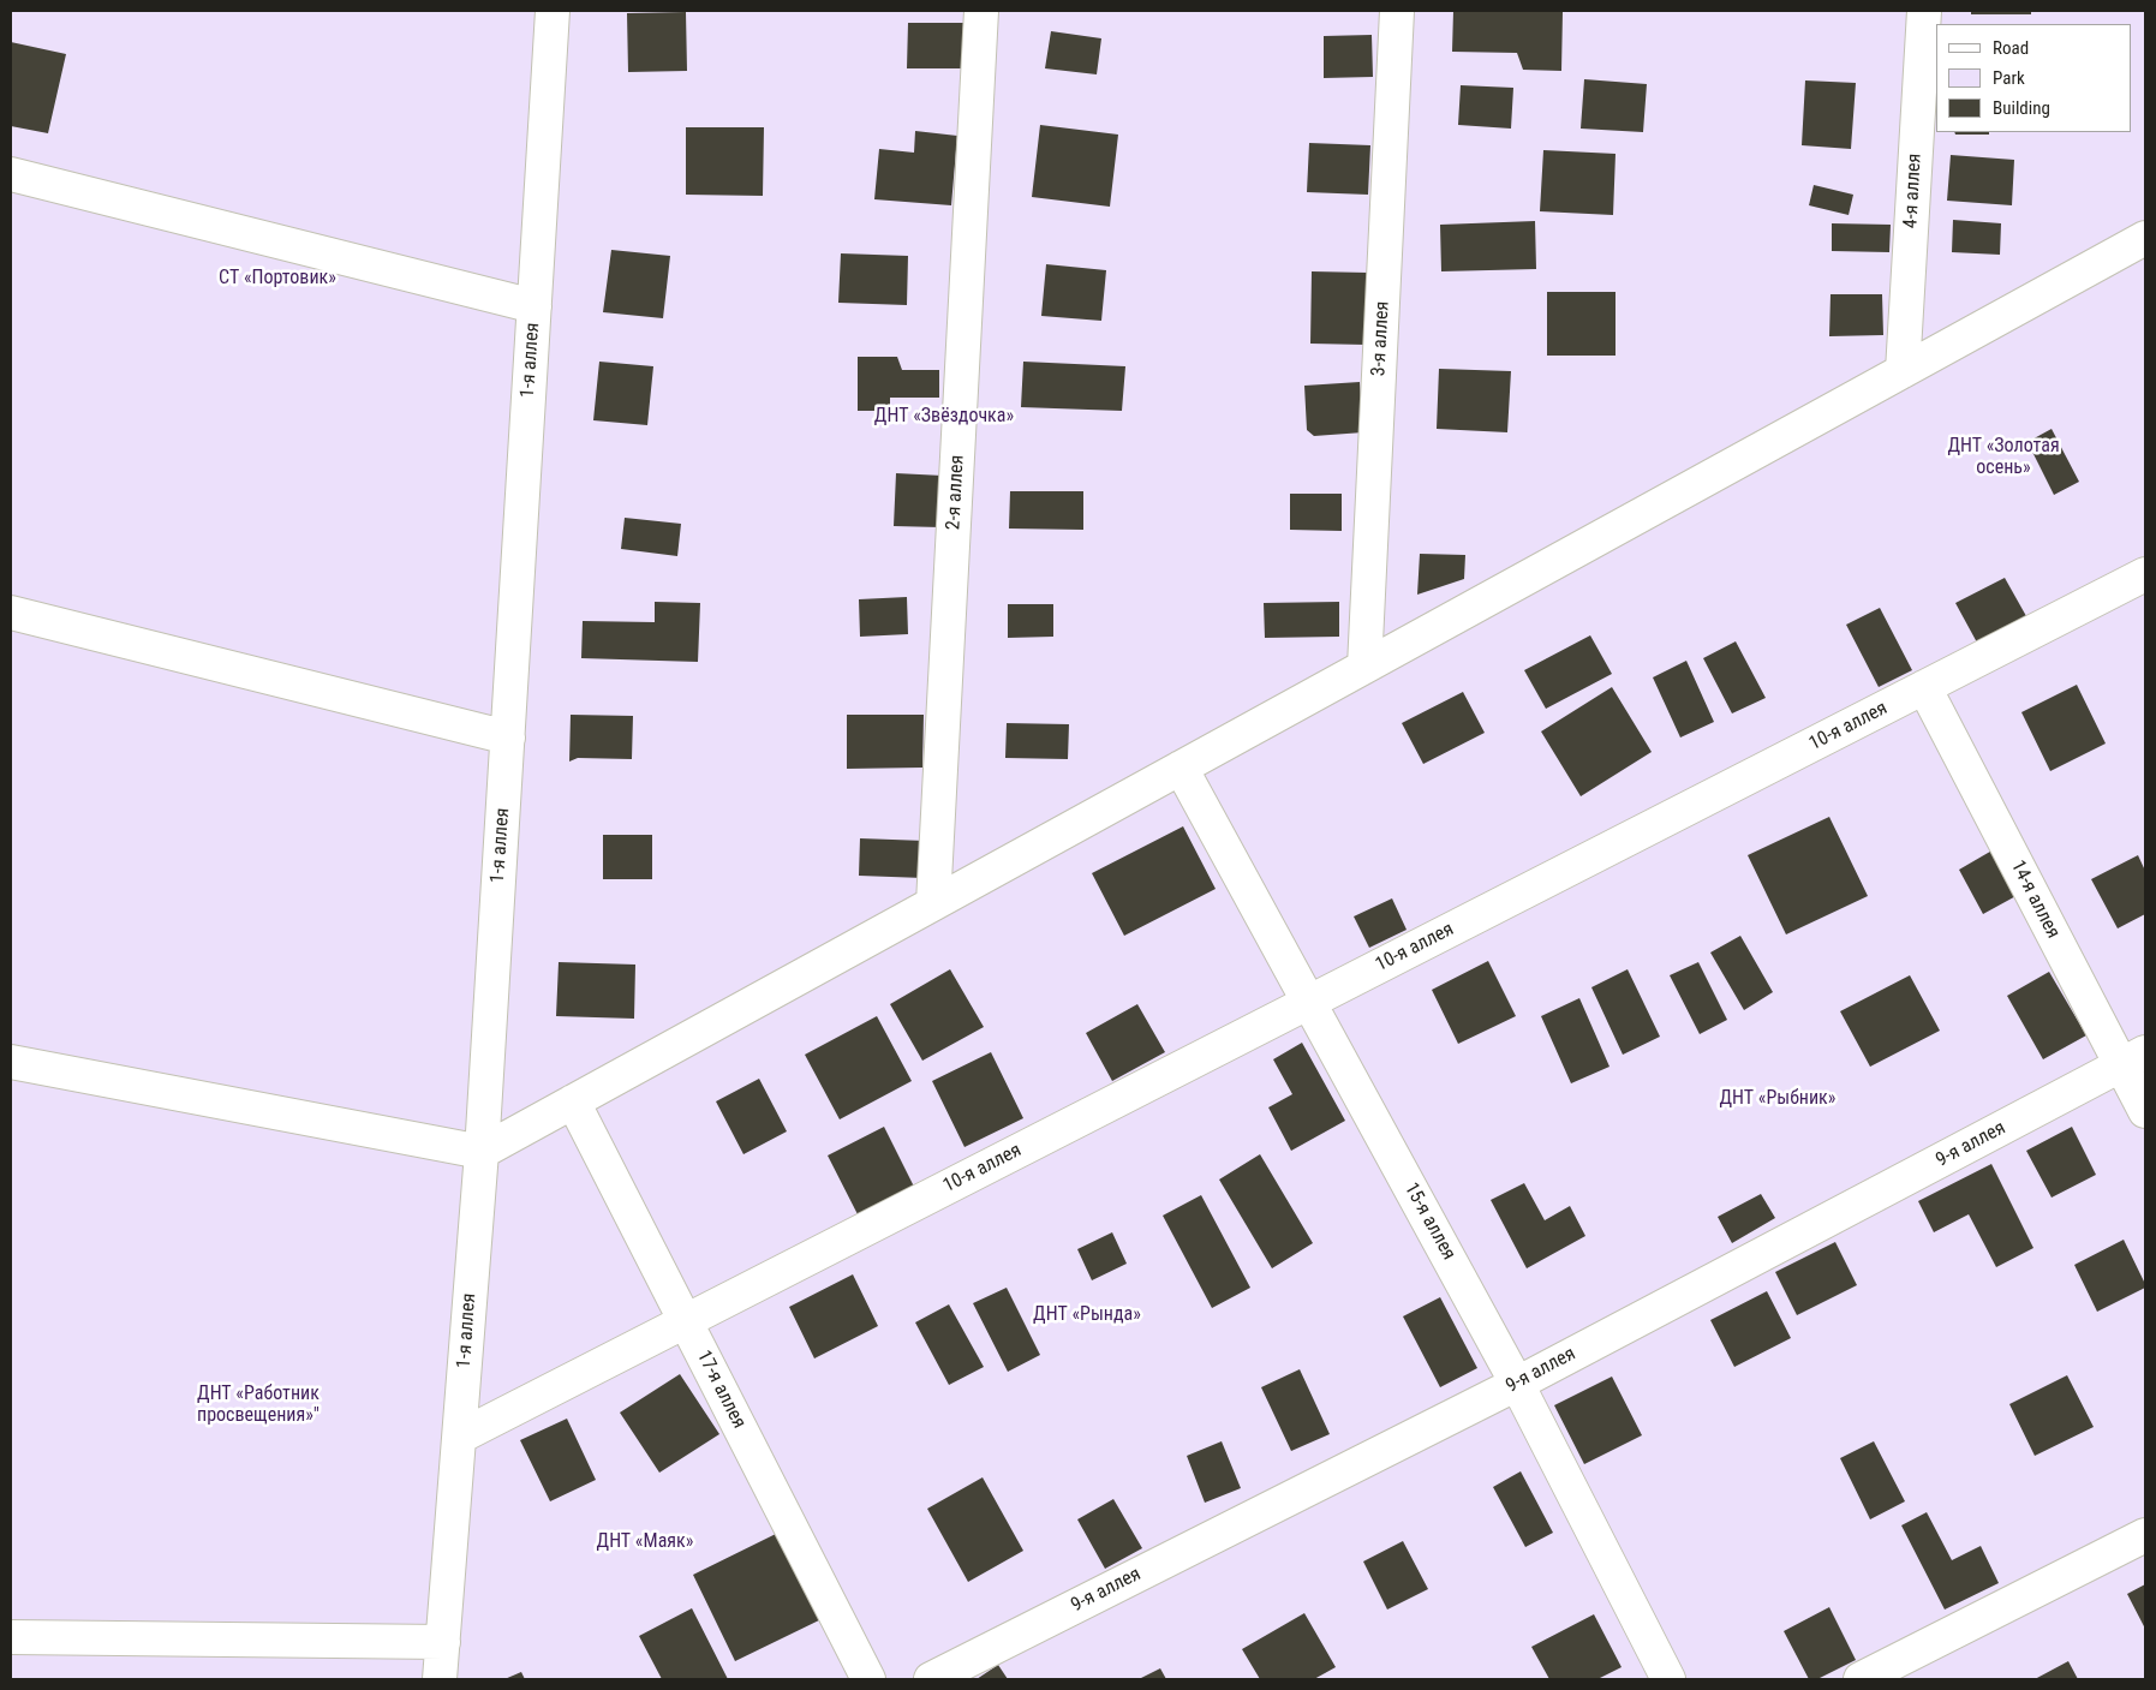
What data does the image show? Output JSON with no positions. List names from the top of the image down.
{
  "streets": {
    "street": [
      "4-я аллея",
      "3-я аллея",
      "1-я аллея",
      "2-я аллея",
      "10-я аллея",
      "14-я аллея",
      "9-я аллея",
      "15-я аллея",
      "17-я аллея"
    ]
  },
  "crossings": [
    ["1-я аллея", "10-я аллея"],
    ["10-я аллея", "14-я аллея"],
    ["10-я аллея", "15-я аллея"],
    ["10-я аллея", "17-я аллея"],
    ["14-я аллея", "9-я аллея"],
    ["9-я аллея", "15-я аллея"]
  ],
  "parks": [
    "СТ «Портовик»",
    "ДНТ «Звёздочка»",
    "ДНТ «Золотая осень»",
    "ДНТ «Рыбник»",
    "ДНТ «Рында»",
    "ДНТ «Работник просвещения»\"",
    "ДНТ «Маяк»"
  ],
  "legend": ["Road", "Park", "Building"]
}
